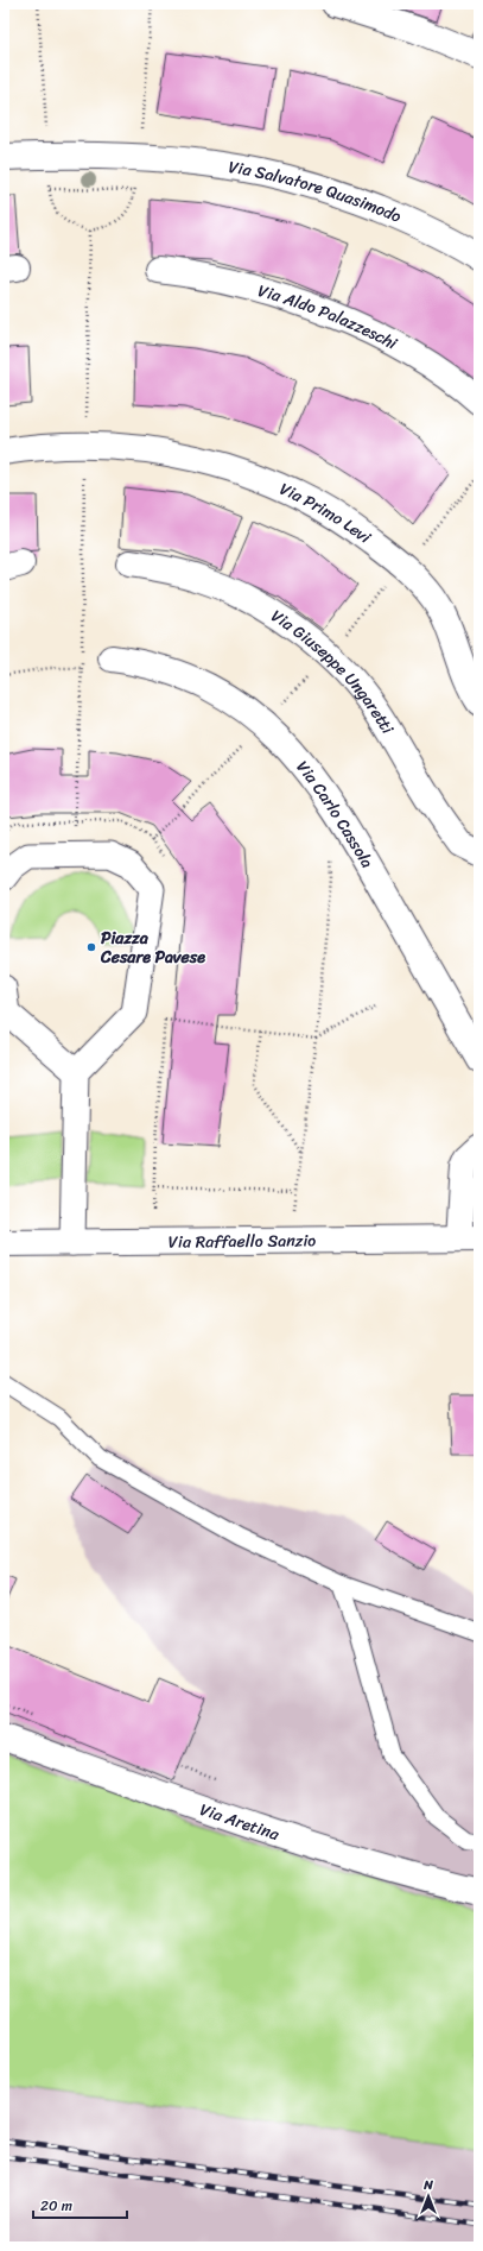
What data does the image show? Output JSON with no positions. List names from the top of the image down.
{
  "streets": {
    "street": [
      "Via Salvatore Quasimodo",
      "Via Aldo Palazzeschi",
      "Via Primo Levi",
      "Via Giuseppe Ungaretti",
      "Via Carlo Cassola",
      "Via Raffaello Sanzio",
      "Via Aretina"
    ]
  },
  "places": ["Piazza Cesare Pavese"],
  "scale_bar": "20 m",
  "north": "top"
}
